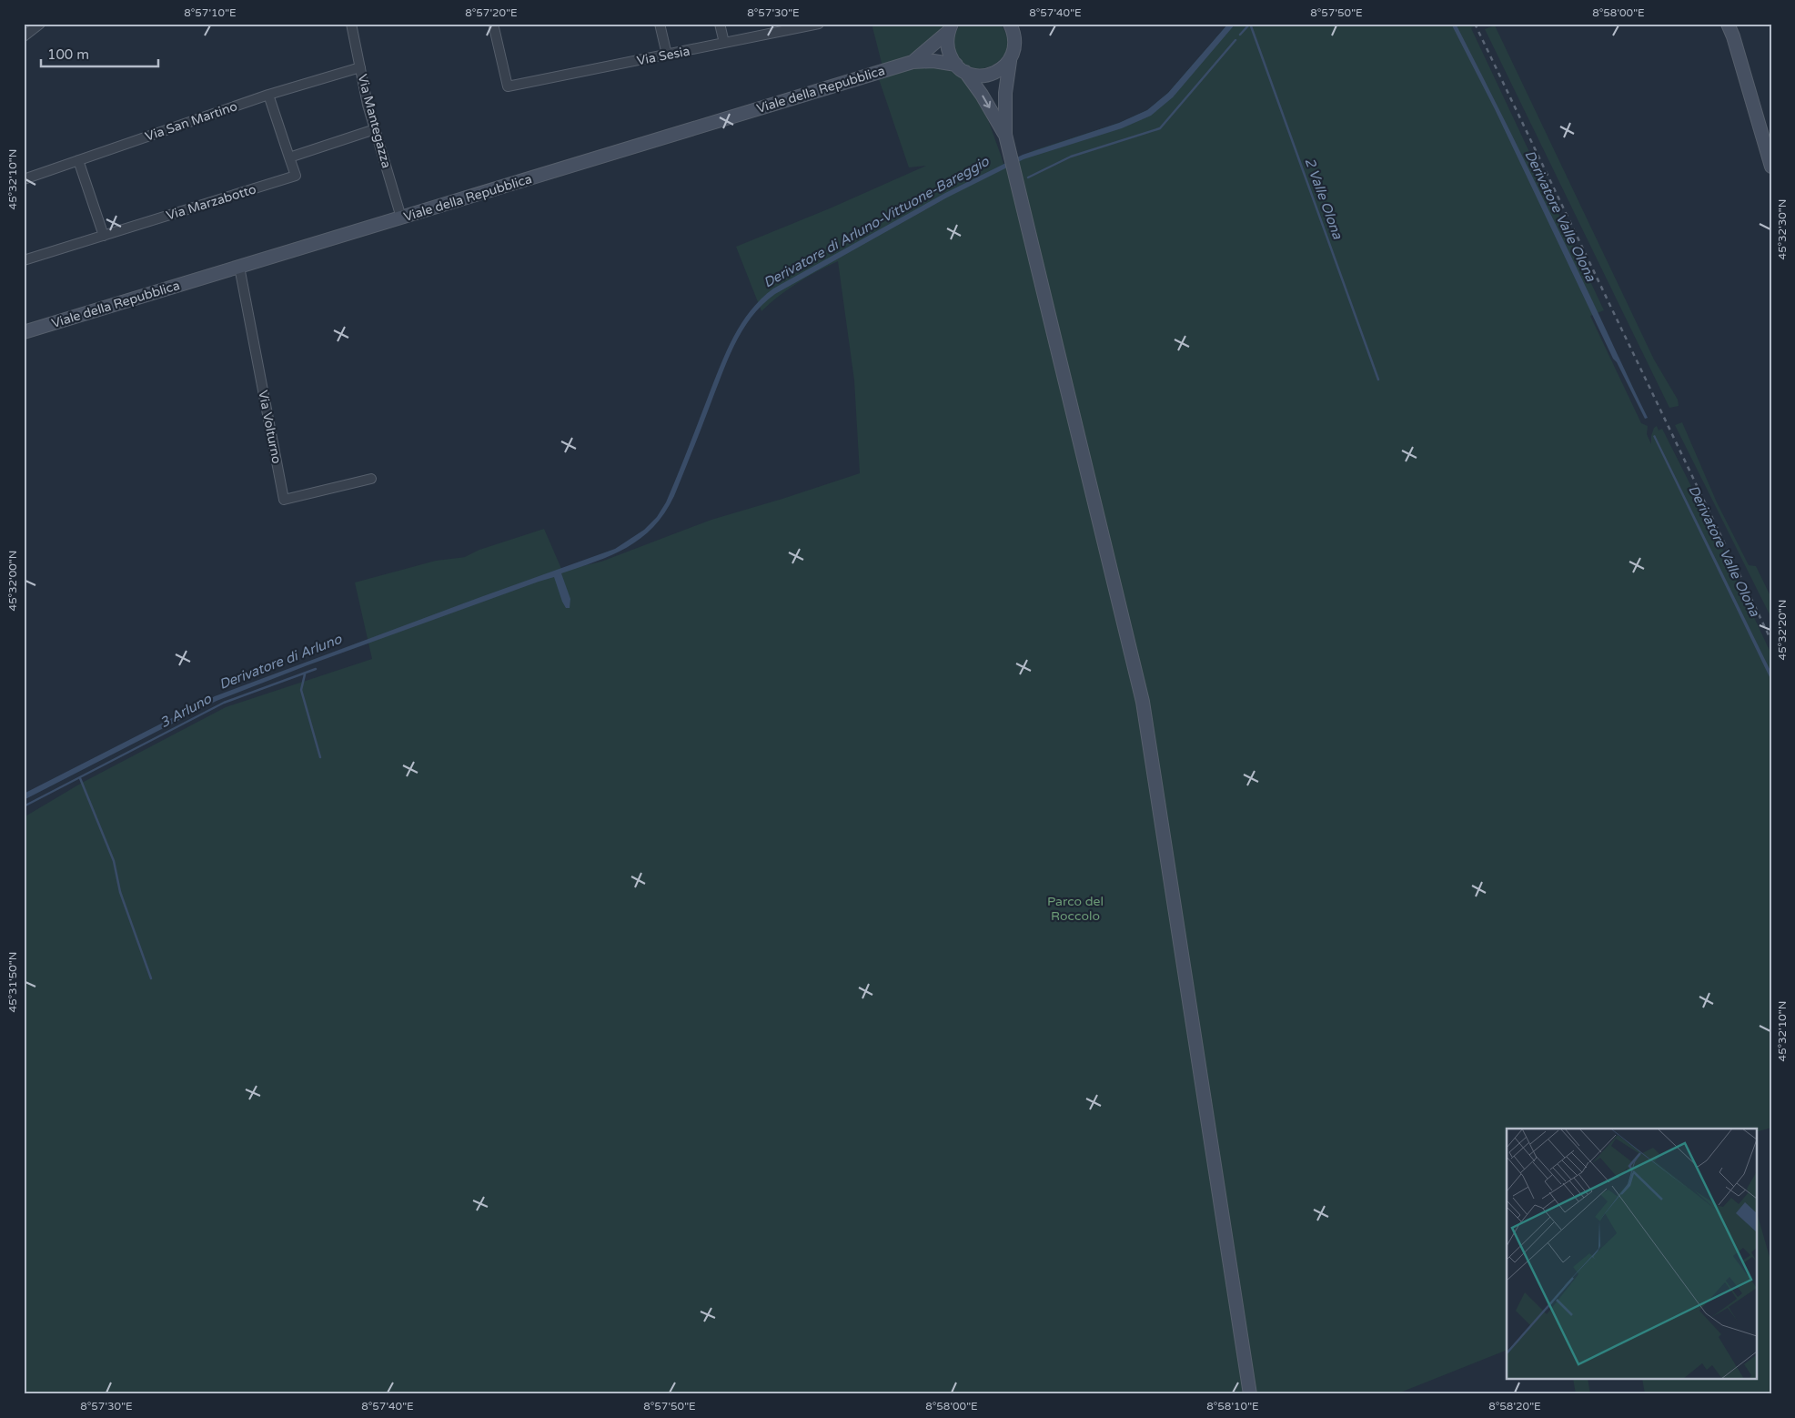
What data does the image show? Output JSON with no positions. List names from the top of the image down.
{
  "streets": {
    "main road": ["Viale della Repubblica"],
    "street": [
      "Via Sesia",
      "Via San Martino",
      "Via Mantegazza",
      "Via Marzabotto",
      "Via Volturno"
    ]
  },
  "crossings": [
    ["Viale della Repubblica", "Via Mantegazza"],
    ["Viale della Repubblica", "Via Volturno"],
    ["Via San Martino", "Via Mantegazza"]
  ],
  "water": [
    "2 Valle Olona",
    "Derivatore Valle Olona",
    "Derivatore di Arluno-Vittuone-Bareggio",
    "Derivatore di Arluno",
    "3 Arluno"
  ],
  "parks": ["Parco del Roccolo"],
  "scale_bar": "100 m",
  "coordinates": [
    "8°57'10\"E",
    "8°57'20\"E",
    "8°57'30\"E",
    "8°57'40\"E",
    "8°57'50\"E",
    "8°58'00\"E",
    "45°32'10\"N",
    "45°32'30\"N",
    "45°32'00\"N",
    "45°32'20\"N",
    "45°31'50\"N",
    "8°58'10\"E",
    "8°58'20\"E"
  ]
}
